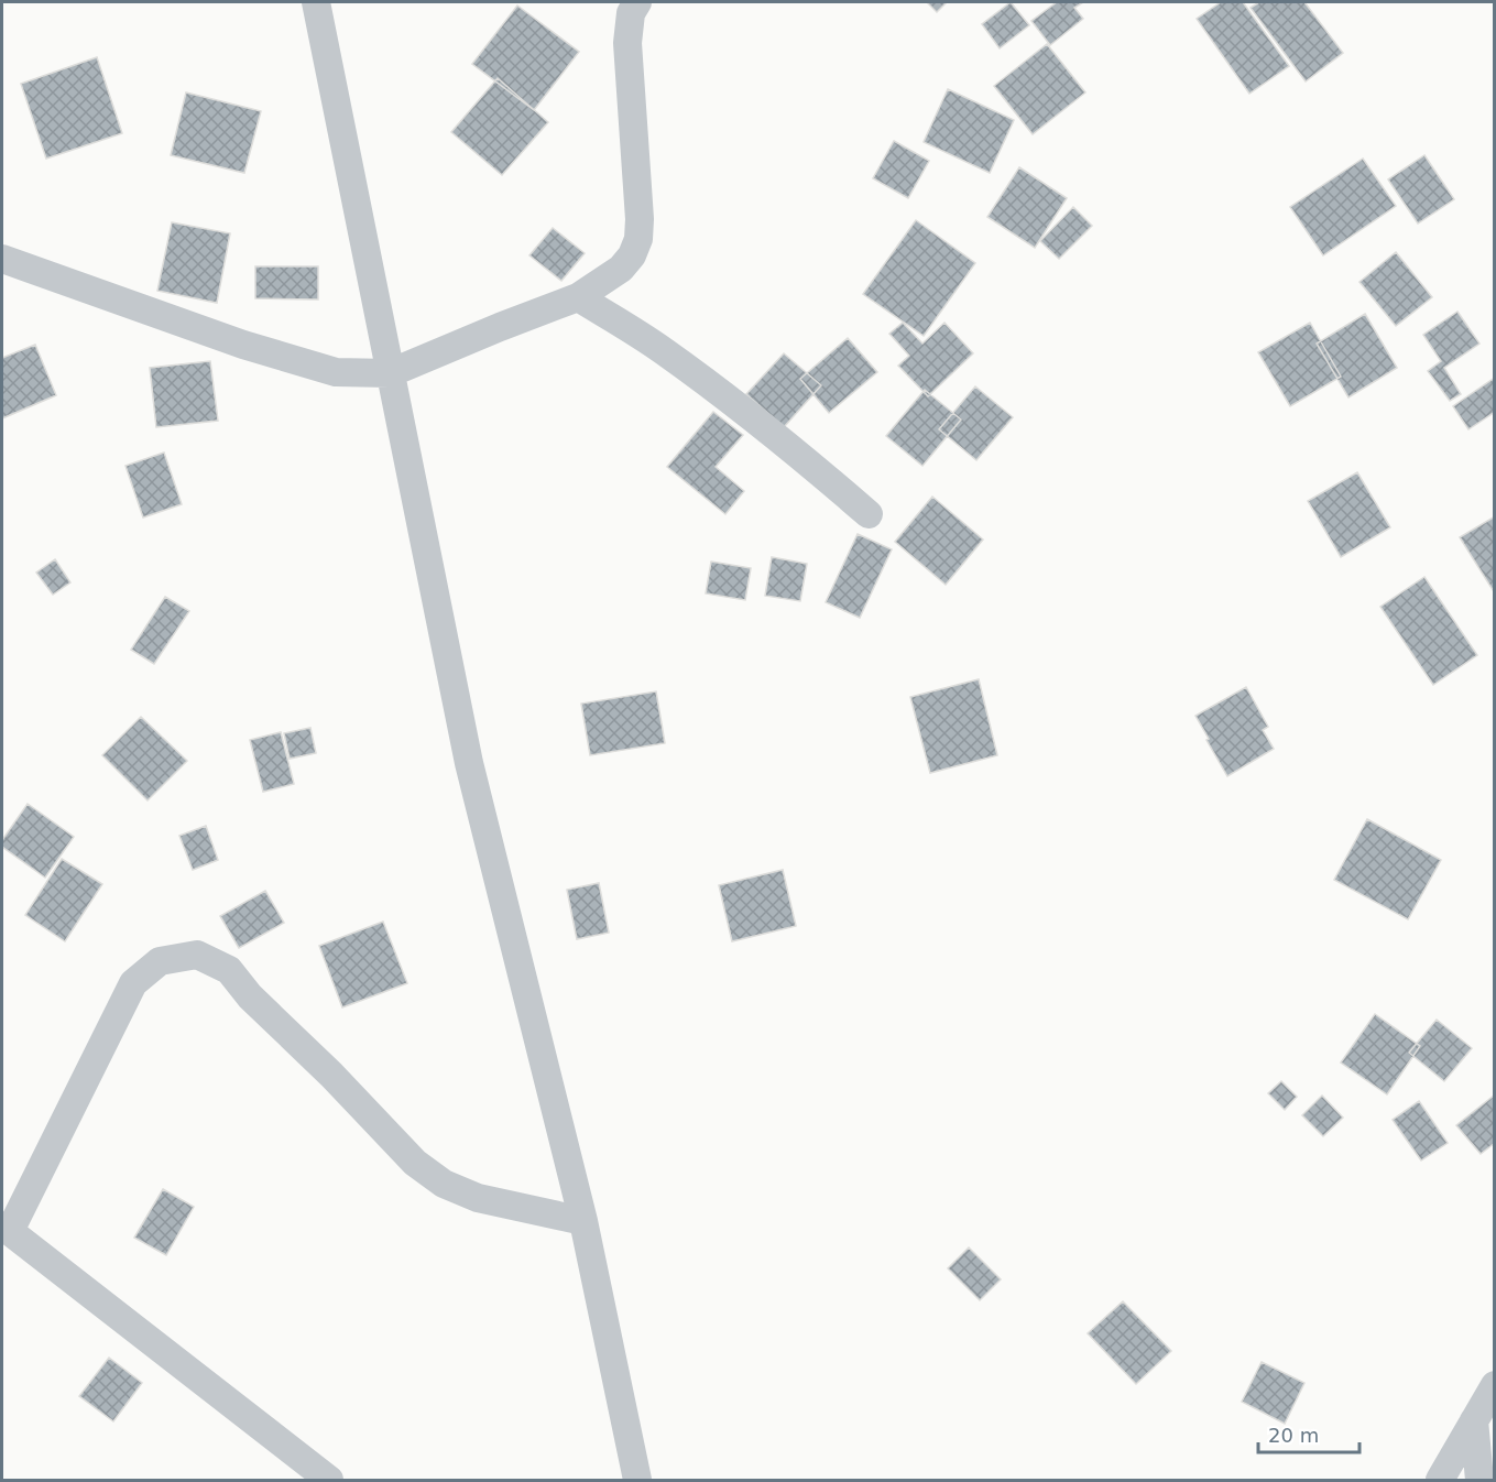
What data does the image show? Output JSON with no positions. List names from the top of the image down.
{
  "scale_bar": "20 m"
}
